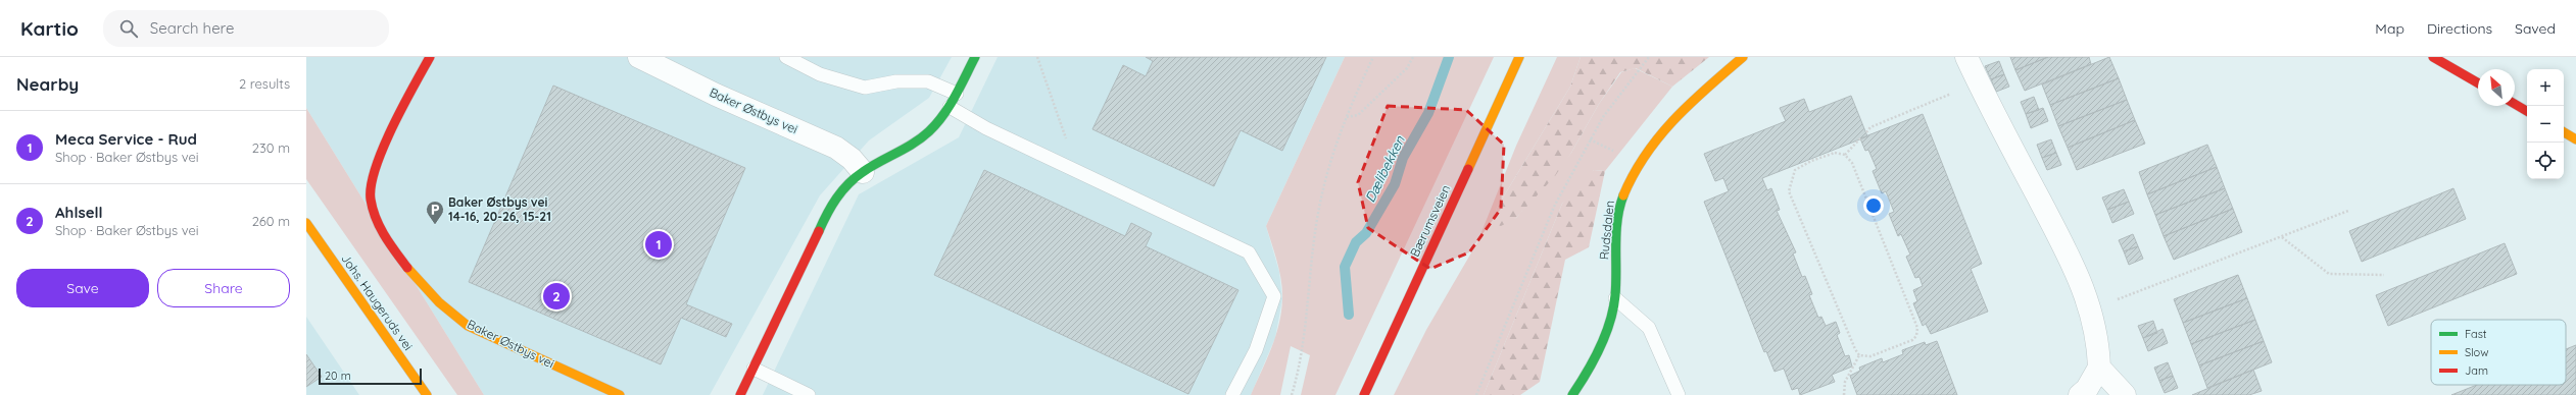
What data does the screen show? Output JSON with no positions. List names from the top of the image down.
{
  "streets": {
    "street": [
      "Baker Østbys vei",
      "Bærumsveien",
      "Rudsdalen",
      "Johs. Haugeruds vei"
    ]
  },
  "water": ["Dælibekken"],
  "places": {
    "parking": ["Baker Østbys vei 14-16, 20-26, 15-21"]
  },
  "legend": ["Fast", "Slow", "Jam"],
  "scale_bar": "20 m",
  "north": "top left",
  "page": {
    "header": "Kartio",
    "search": "Search here",
    "nav": ["Map", "Directions", "Saved"],
    "heading": ["Nearby", "2 results"],
    "map_buttons": ["+", "−"],
    "list": [
      {
        "mark": "1",
        "name": "Meca Service - Rud",
        "note": "Shop · Baker Østbys vei",
        "value": "230 m"
      },
      {
        "mark": "2",
        "name": "Ahlsell",
        "note": "Shop · Baker Østbys vei",
        "value": "260 m"
      }
    ],
    "pins": ["1", "2"],
    "buttons": ["Save", "Share"],
    "scale": "20 m"
  }
}
